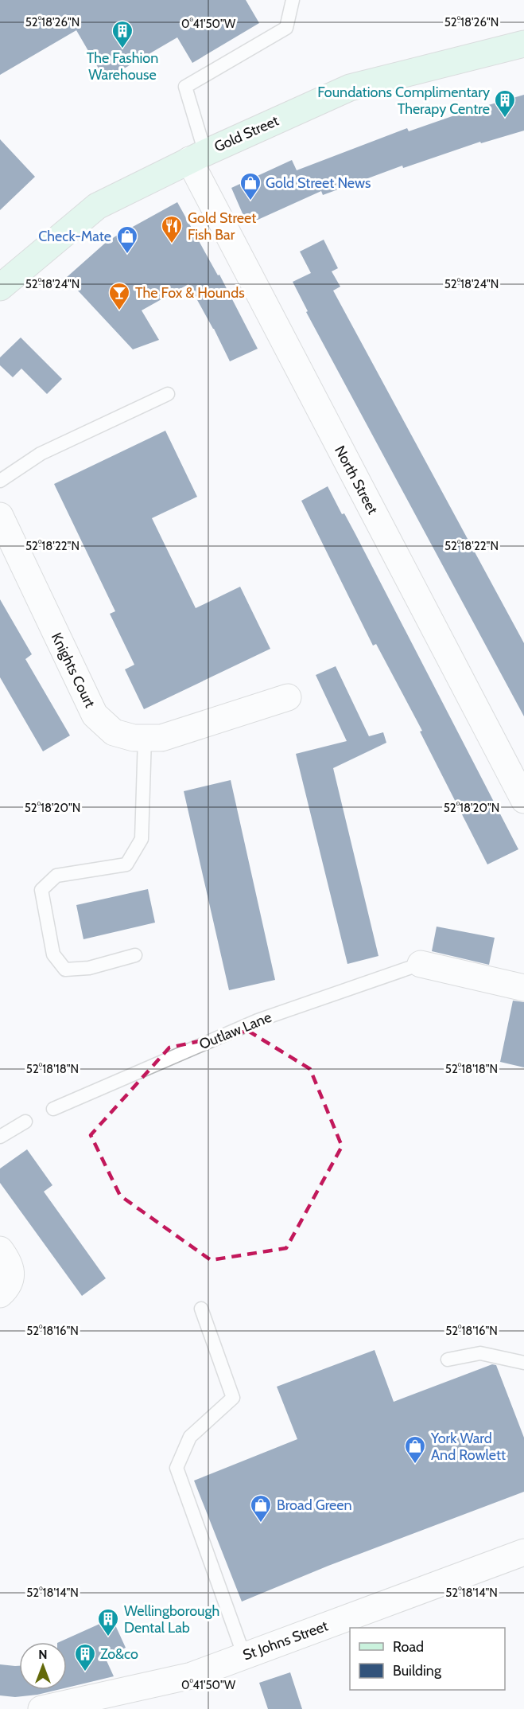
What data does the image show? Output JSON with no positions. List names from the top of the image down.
{
  "streets": {
    "street": [
      "Gold Street",
      "North Street",
      "Knights Court",
      "St Johns Street"
    ],
    "lane": ["Outlaw Lane"]
  },
  "crossings": [
    ["Gold Street", "North Street"]
  ],
  "places": {
    "building": [
      "The Fashion Warehouse",
      "Foundations Complimentary Therapy Centre",
      "Wellingborough Dental Lab",
      "Zo&co"
    ],
    "shop": [
      "Gold Street News",
      "Check-Mate",
      "York Ward And Rowlett",
      "Broad Green"
    ],
    "restaurant": ["Gold Street Fish Bar"],
    "bar": ["The Fox & Hounds"]
  },
  "legend": ["Road", "Building"],
  "north": "top",
  "coordinates": [
    "52°18'26\"N",
    "0°41'50\"W",
    "52°18'24\"N",
    "52°18'22\"N",
    "52°18'20\"N",
    "52°18'18\"N",
    "52°18'16\"N",
    "52°18'14\"N"
  ]
}
